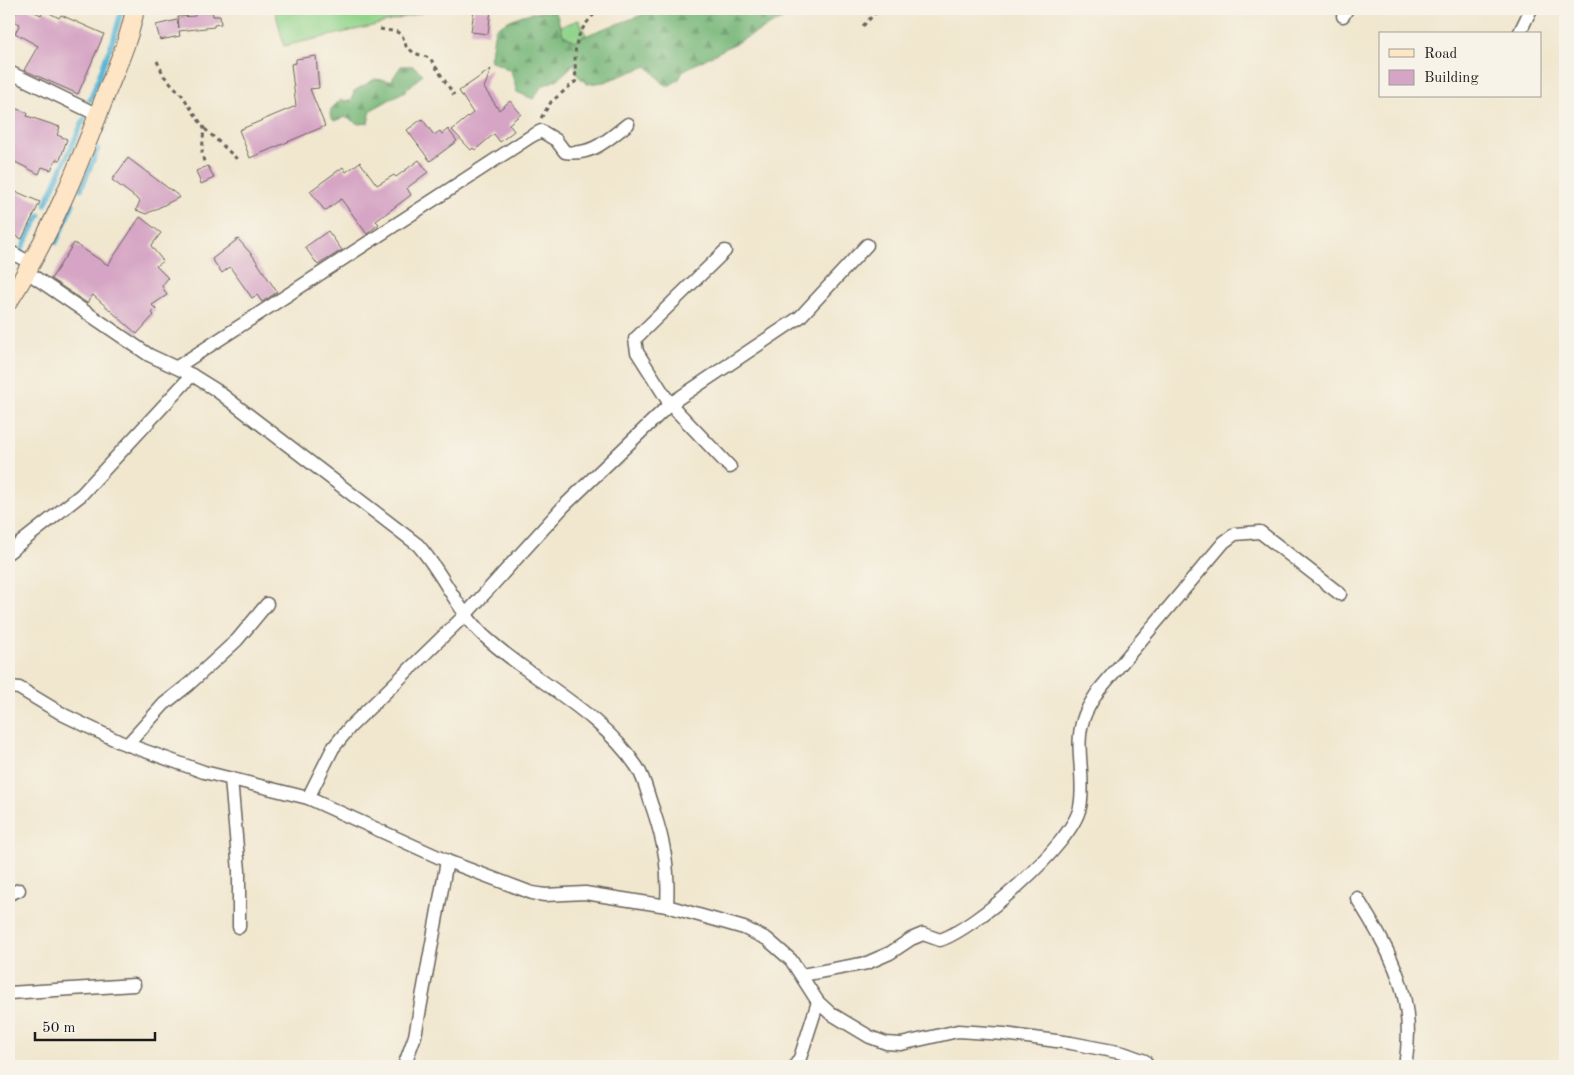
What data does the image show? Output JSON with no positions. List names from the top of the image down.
{
  "legend": ["Road", "Building"],
  "scale_bar": "50 m"
}
